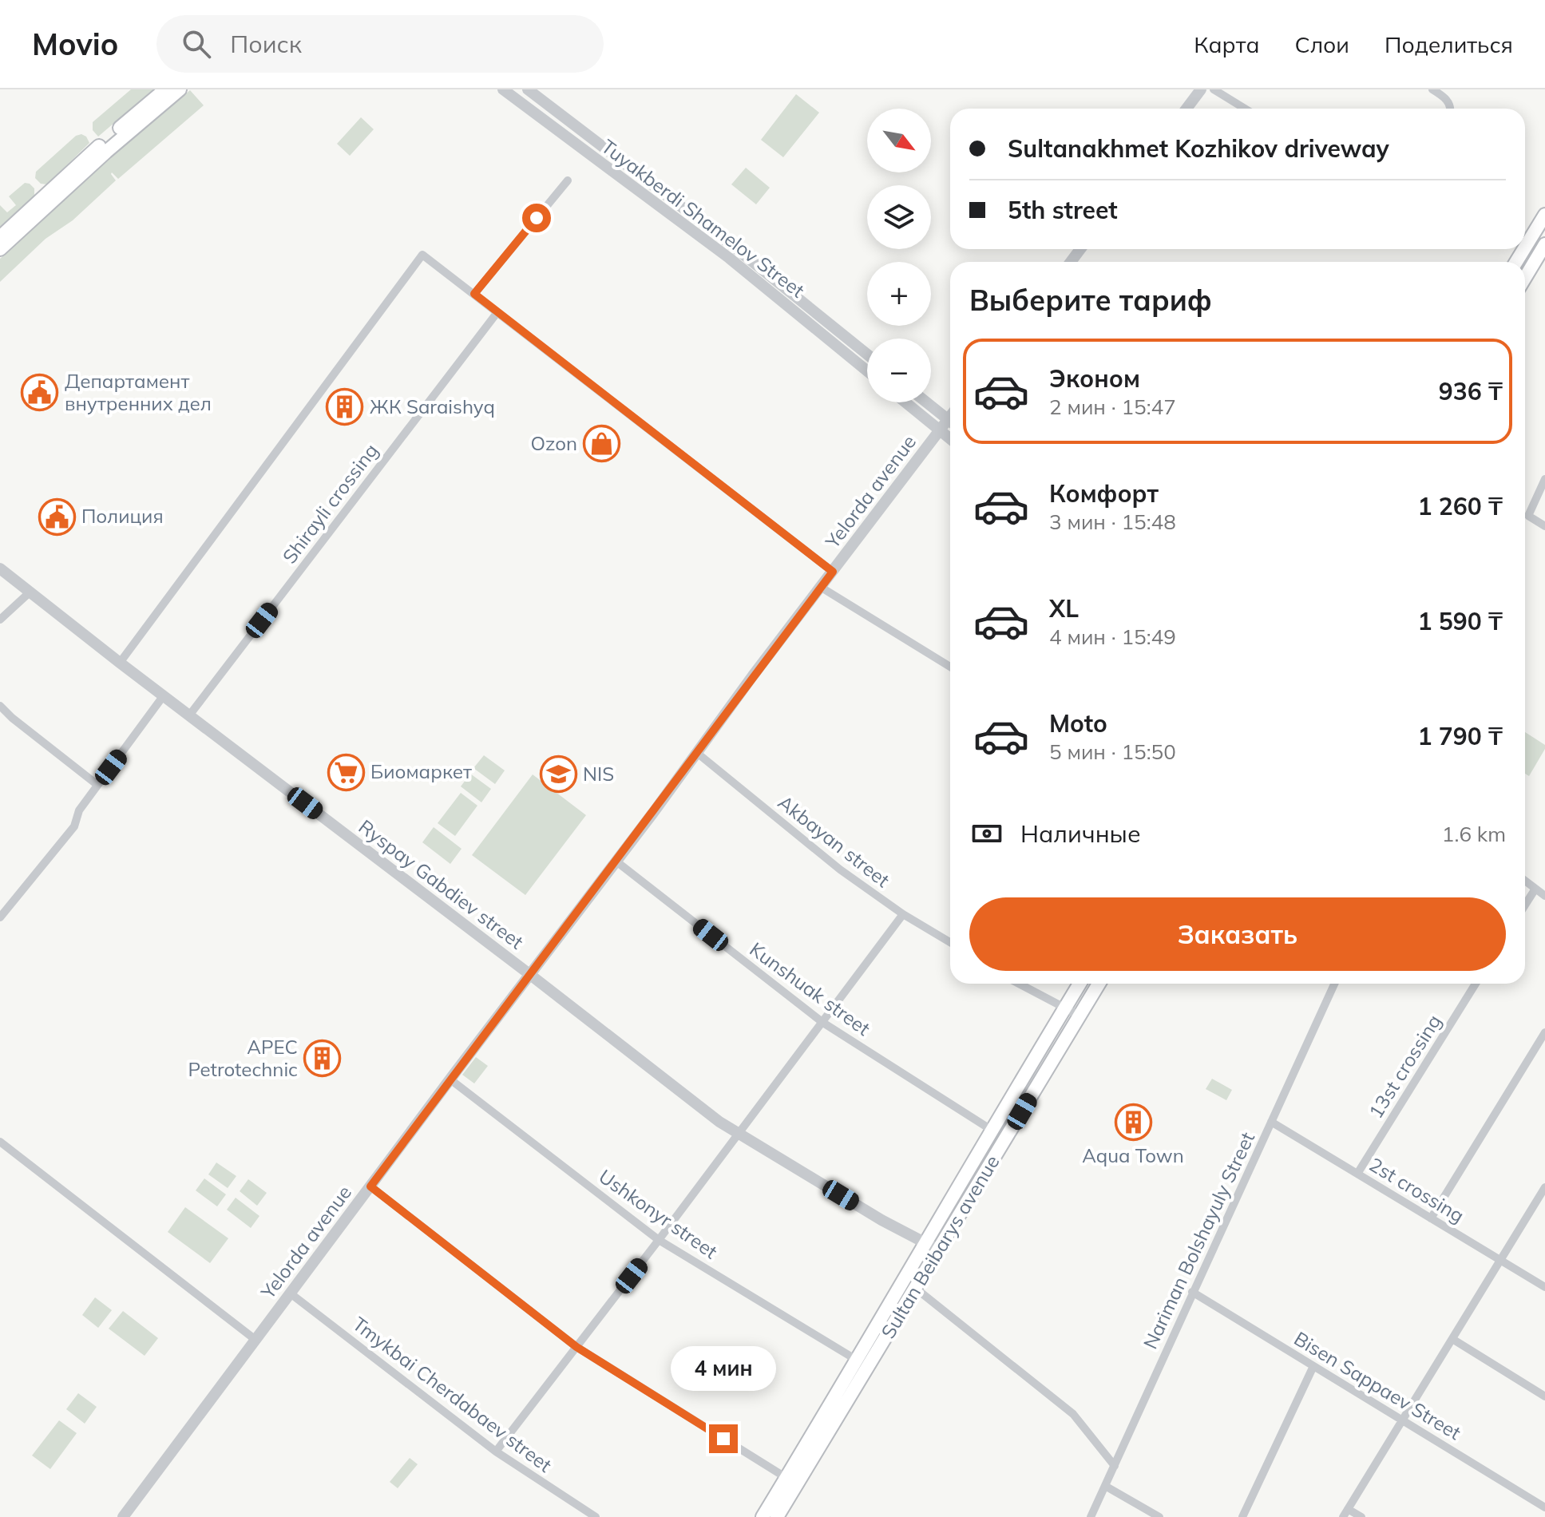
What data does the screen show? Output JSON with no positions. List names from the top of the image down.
{
  "streets": {
    "main road": ["Sultan Beibarys avenue"],
    "street": [
      "Tuyakberdi Shamelov Street",
      "Yelorda avenue",
      "Shirayli crossing",
      "Akbayan street",
      "Ryspay Gabdiev street",
      "Kunshuak street",
      "13st crossing",
      "2st crossing",
      "Ushkonyr street",
      "Nariman Bolshayuly Street",
      "Bisen Sappaev Street",
      "Tmykbai Cherdabaev street"
    ]
  },
  "crossings": [
    ["Yelorda avenue", "Akbayan street"],
    ["Yelorda avenue", "Ryspay Gabdiev street"],
    ["Yelorda avenue", "Kunshuak street"],
    ["Yelorda avenue", "Ushkonyr street"],
    ["Yelorda avenue", "Tmykbai Cherdabaev street"],
    ["Shirayli crossing", "Ryspay Gabdiev street"],
    ["Ryspay Gabdiev street", "Sultan Beibarys avenue"],
    ["Kunshuak street", "Sultan Beibarys avenue"],
    ["13st crossing", "2st crossing"],
    ["2st crossing", "Nariman Bolshayuly Street"],
    ["Ushkonyr street", "Sultan Beibarys avenue"],
    ["Nariman Bolshayuly Street", "Bisen Sappaev Street"]
  ],
  "places": {
    "public building": ["Департамент внутренних дел", "Полиция"],
    "building": ["ЖК Saraishyq", "APEC Petrotechnic", "Aqua Town"],
    "shop": ["Ozon"],
    "supermarket": ["Биомаркет"],
    "school or university": ["NIS"]
  },
  "north": "bottom right",
  "page": {
    "header": "Movio",
    "search": "Поиск",
    "nav": ["Карта", "Слои", "Поделиться"],
    "map_buttons": ["+", "−"],
    "banner": ["Sultanakhmet Kozhikov driveway", "5th street"],
    "heading": "Выберите тариф",
    "list": [
      {
        "name": "Эконом",
        "note": "2 мин · 15:47",
        "value": "936 ₸"
      },
      {
        "name": "Комфорт",
        "note": "3 мин · 15:48",
        "value": "1 260 ₸"
      },
      {
        "name": "XL",
        "note": "4 мин · 15:49",
        "value": "1 590 ₸"
      },
      {
        "name": "Moto",
        "note": "5 мин · 15:50",
        "value": "1 790 ₸"
      }
    ],
    "pay": ["Наличные", "1.6 km"],
    "buttons": "Заказать",
    "bubble": "4 мин"
  }
}
